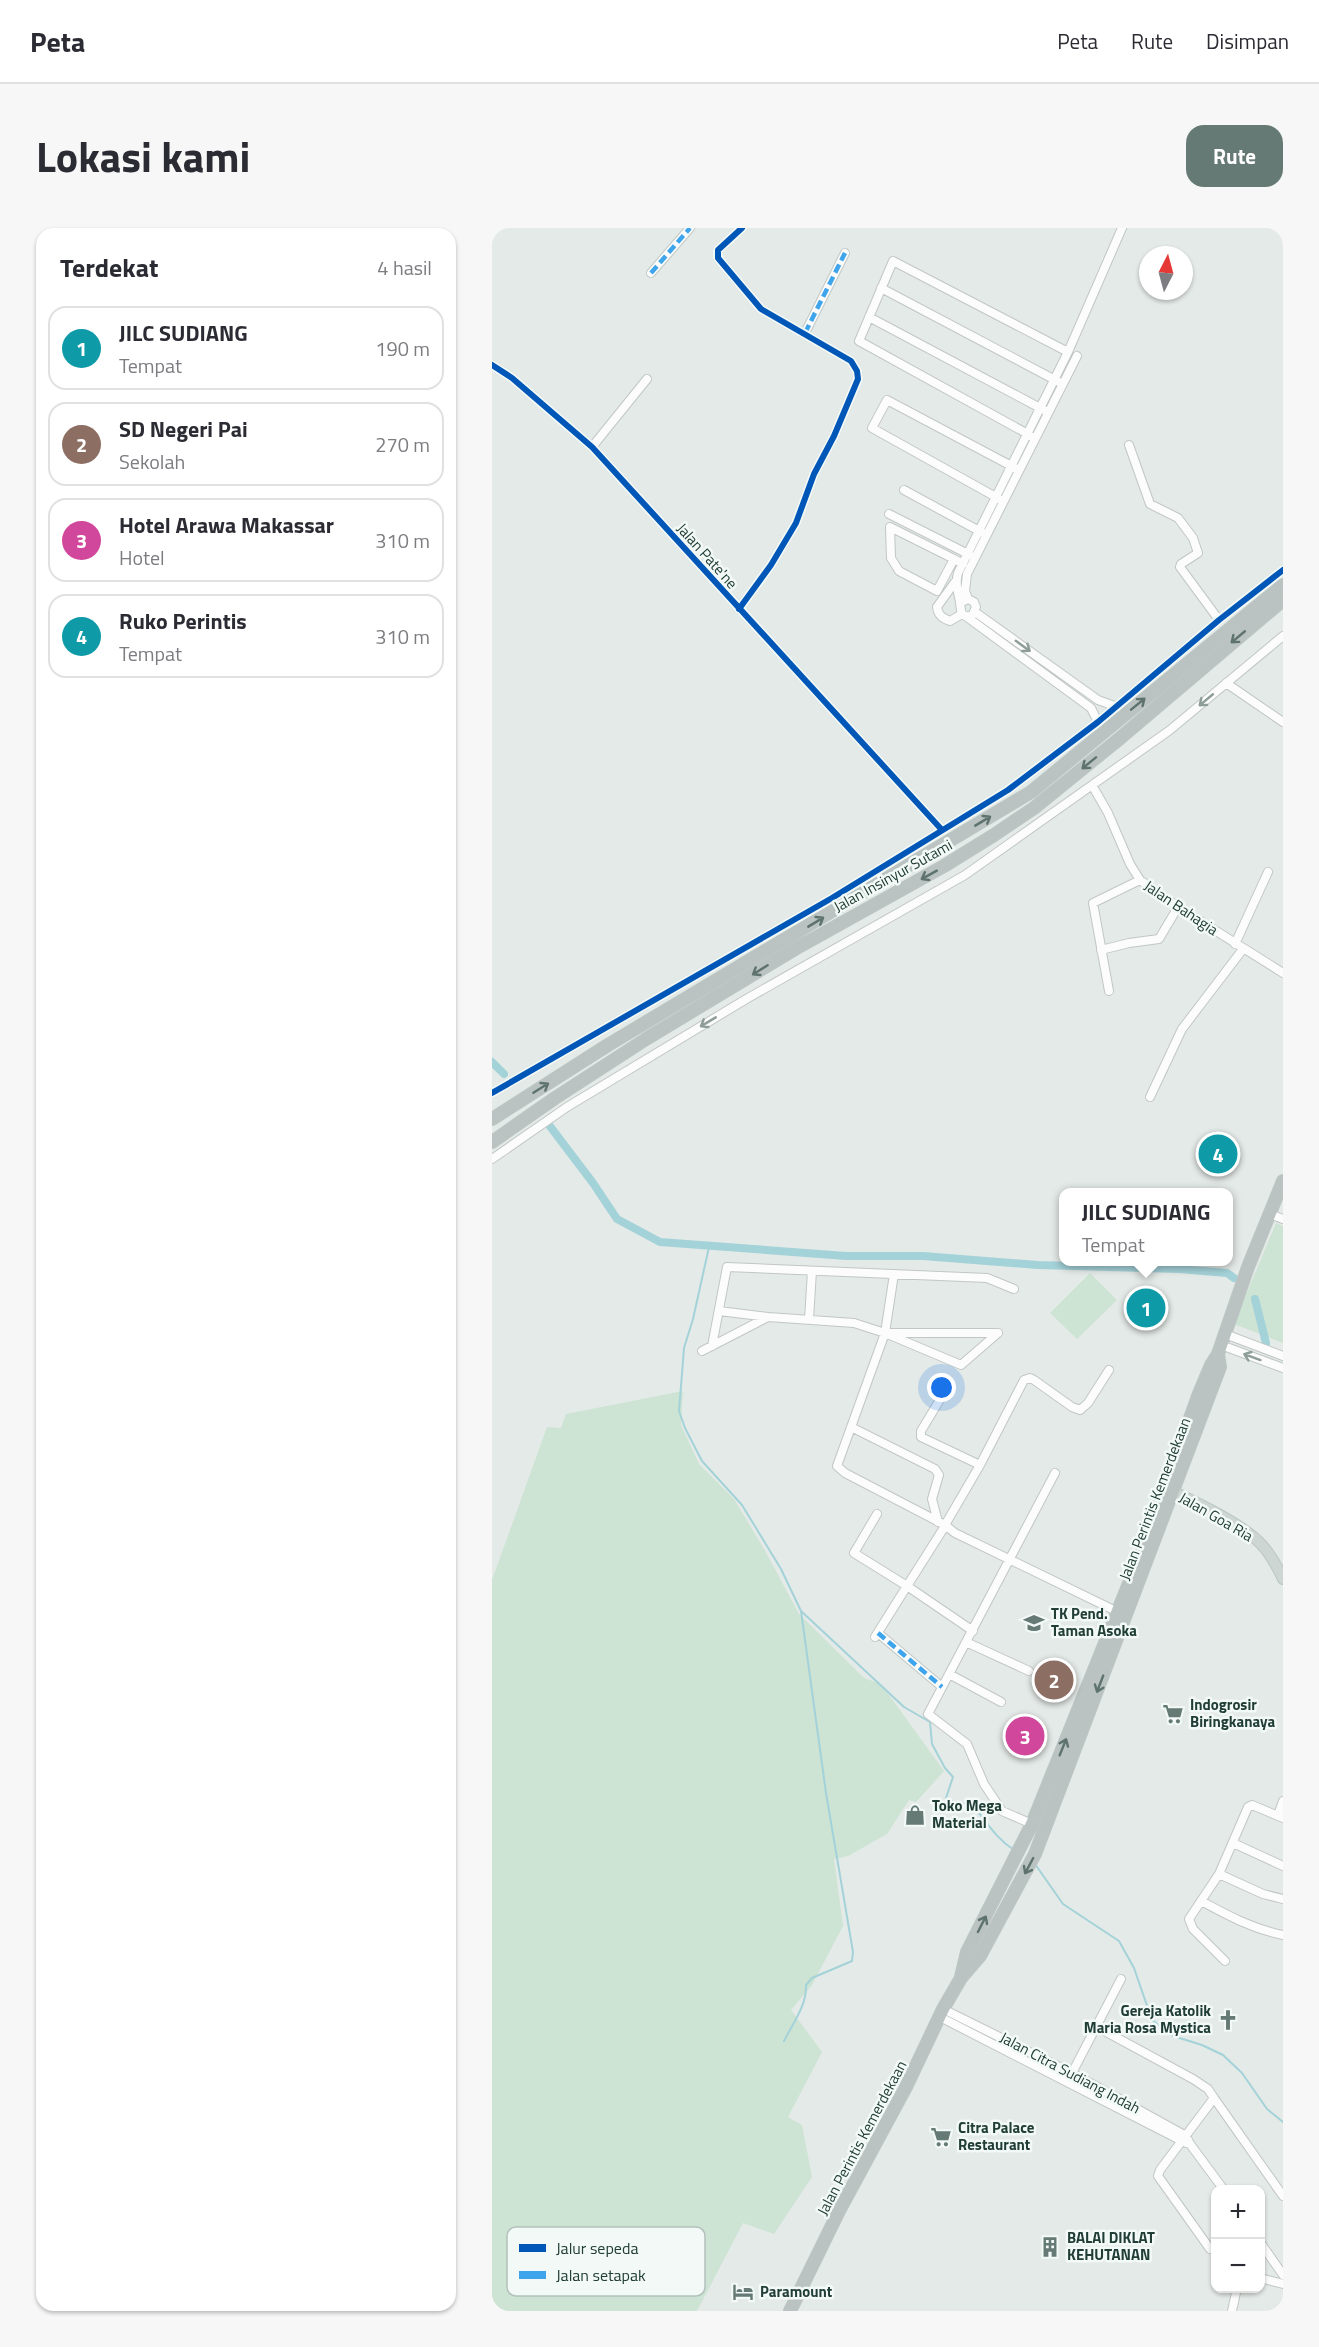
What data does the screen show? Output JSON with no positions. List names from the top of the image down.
{
  "streets": {
    "highway": ["Jalan Insinyur Sutami", "Jalan Perintis Kemerdekaan"],
    "main road": ["Jalan Goa Ria"],
    "street": ["Jalan Pate'ne", "Jalan Bahagia", "Jalan Citra Sudiang Indah"]
  },
  "crossings": [
    ["Jalan Perintis Kemerdekaan", "Jalan Goa Ria"],
    ["Jalan Perintis Kemerdekaan", "Jalan Citra Sudiang Indah"]
  ],
  "places": {
    "school or university": ["TK Pend. Taman Asoka"],
    "supermarket": ["Indogrosir Biringkanaya", "Citra Palace Restaurant"],
    "shop": ["Toko Mega Material"],
    "church": ["Gereja Katolik Maria Rosa Mystica"],
    "building": ["BALAI DIKLAT KEHUTANAN"],
    "hotel": ["Paramount"]
  },
  "legend": ["Jalur sepeda", "Jalan setapak"],
  "north": "top",
  "page": {
    "header": "Peta",
    "nav": ["Peta", "Rute", "Disimpan"],
    "title": "Lokasi kami",
    "buttons": "Rute",
    "heading": ["Terdekat", "4 hasil"],
    "list": [
      {
        "mark": "1",
        "name": "JILC SUDIANG",
        "note": "Tempat",
        "value": "190 m"
      },
      {
        "mark": "2",
        "name": "SD Negeri Pai",
        "note": "Sekolah",
        "value": "270 m"
      },
      {
        "mark": "3",
        "name": "Hotel Arawa Makassar",
        "note": "Hotel",
        "value": "310 m"
      },
      {
        "mark": "4",
        "name": "Ruko Perintis",
        "note": "Tempat",
        "value": "310 m"
      }
    ],
    "pins": [
      "4",
      "1",
      "2",
      "3"
    ],
    "popup": ["JILC SUDIANG", "Tempat"],
    "map_buttons": ["+", "−"]
  }
}
